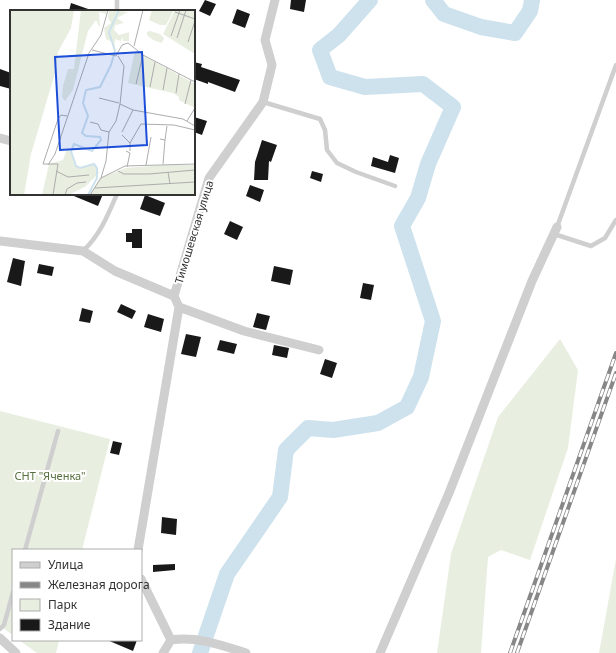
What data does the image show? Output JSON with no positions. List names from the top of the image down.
{
  "streets": {
    "street": ["Тимошевская улица"]
  },
  "parks": ["СНТ \"Яченка\""],
  "legend": [
    "Улица",
    "Железная дорога",
    "Парк",
    "Здание"
  ]
}
